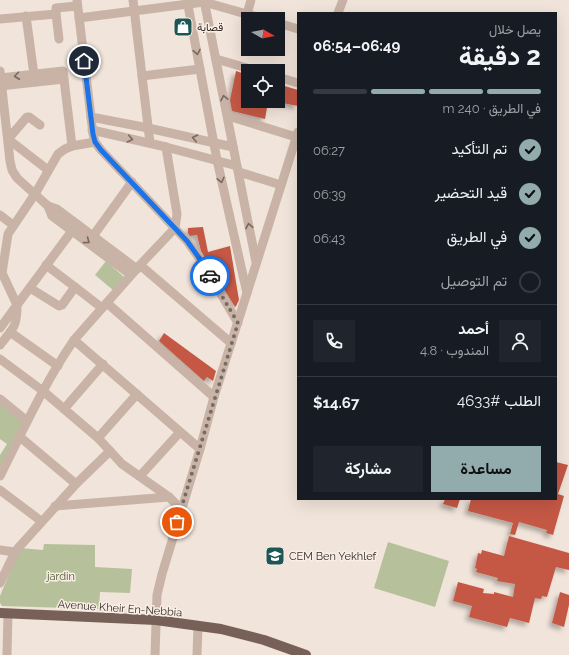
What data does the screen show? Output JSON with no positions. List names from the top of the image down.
{
  "streets": {
    "main road": ["Avenue Kheir En-Nebbia"]
  },
  "parks": ["jardin"],
  "places": {
    "shop": ["قصابة"],
    "school or university": ["CEM Ben Yekhlef"]
  },
  "north": "right",
  "page": {
    "heading": ["2 دقيقة", "يصل خلال", "06:49–06:54"],
    "panel": [
      "أحمد",
      "المندوب · 4.8",
      "الطلب #4633",
      "$14.67"
    ],
    "bar": "في الطريق · 240 m",
    "list": [
      ["تم التأكيد", "06:27"],
      ["قيد التحضير", "06:39"],
      ["في الطريق", "06:43"],
      "تم التوصيل"
    ],
    "buttons": ["مساعدة", "مشاركة"]
  }
}
